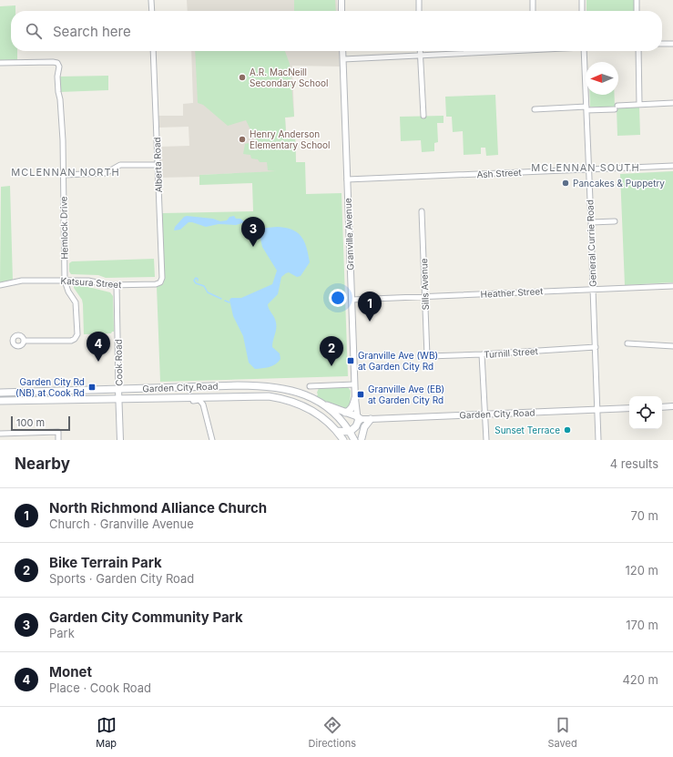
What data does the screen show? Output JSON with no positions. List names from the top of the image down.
{
  "streets": {
    "main road": ["Garden City Road"],
    "street": [
      "Alberta Road",
      "Ash Street",
      "Hemlock Drive",
      "Granville Avenue",
      "General Currie Road",
      "Katsura Street",
      "Sills Avenue",
      "Heather Street",
      "Turnill Street",
      "Cook Road"
    ]
  },
  "crossings": [
    ["Alberta Road", "Katsura Street"],
    ["Ash Street", "Granville Avenue"],
    ["Ash Street", "General Currie Road"],
    ["Hemlock Drive", "Katsura Street"],
    ["Granville Avenue", "Heather Street"],
    ["Granville Avenue", "Garden City Road"],
    ["General Currie Road", "Heather Street"],
    ["General Currie Road", "Turnill Street"],
    ["General Currie Road", "Garden City Road"],
    ["Katsura Street", "Cook Road"],
    ["Sills Avenue", "Heather Street"],
    ["Sills Avenue", "Turnill Street"],
    ["Cook Road", "Garden City Road"]
  ],
  "districts": ["MCLENNAN SOUTH", "MCLENNAN NORTH"],
  "places": {
    "other": [
      "A.R. MacNeill Secondary School",
      "Henry Anderson Elementary School",
      "Pancakes & Puppetry",
      "Sunset Terrace"
    ],
    "transit": ["Granville Ave (WB) at Garden City Rd", "Garden City Rd (NB) at Cook Rd", "Granville Ave (EB) at Garden City Rd"]
  },
  "scale_bar": "100 m",
  "north": "left",
  "page": {
    "search": "Search here",
    "pins": [
      "3",
      "1",
      "4",
      "2"
    ],
    "scale": "100 m",
    "heading": ["Nearby", "4 results"],
    "list": [
      {
        "mark": "1",
        "name": "North Richmond Alliance Church",
        "note": "Church · Granville Avenue",
        "value": "70 m"
      },
      {
        "mark": "2",
        "name": "Bike Terrain Park",
        "note": "Sports · Garden City Road",
        "value": "120 m"
      },
      {
        "mark": "3",
        "name": "Garden City Community Park",
        "note": "Park",
        "value": "170 m"
      },
      {
        "mark": "4",
        "name": "Monet",
        "note": "Place · Cook Road",
        "value": "420 m"
      }
    ],
    "nav": ["Map", "Directions", "Saved"]
  }
}
